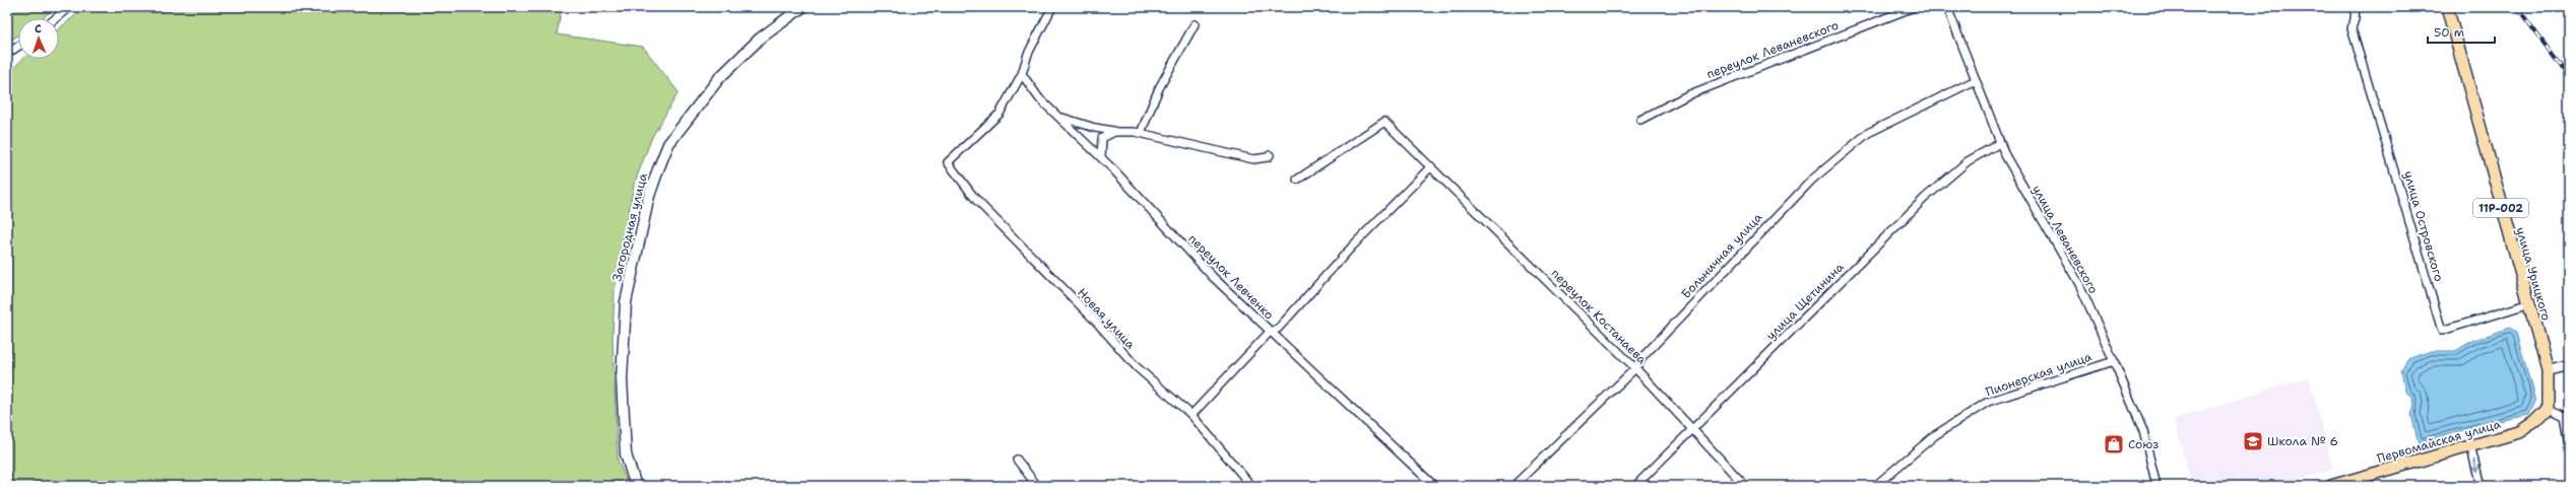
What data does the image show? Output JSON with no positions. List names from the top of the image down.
{
  "streets": {
    "main road": ["11Р-002", "улица Урицкого", "Первомайская улица"],
    "street": [
      "переулок Леваневского",
      "улица Островского",
      "Загородная улица",
      "улица Леваневского",
      "Больничная улица",
      "переулок Левченко",
      "улица Щетинина",
      "переулок Костанаева",
      "Новая улица",
      "Пионерская улица"
    ]
  },
  "crossings": [
    ["улица Островского", "улица Урицкого"],
    ["улица Леваневского", "Больничная улица"],
    ["улица Леваневского", "улица Щетинина"],
    ["улица Леваневского", "Пионерская улица"],
    ["Больничная улица", "переулок Костанаева"],
    ["улица Урицкого", "Первомайская улица"],
    ["переулок Левченко", "Новая улица"],
    ["улица Щетинина", "переулок Костанаева"]
  ],
  "places": {
    "school or university": ["Школа № 6"],
    "shop": ["Союз"]
  },
  "scale_bar": "50 m",
  "north": "top"
}
